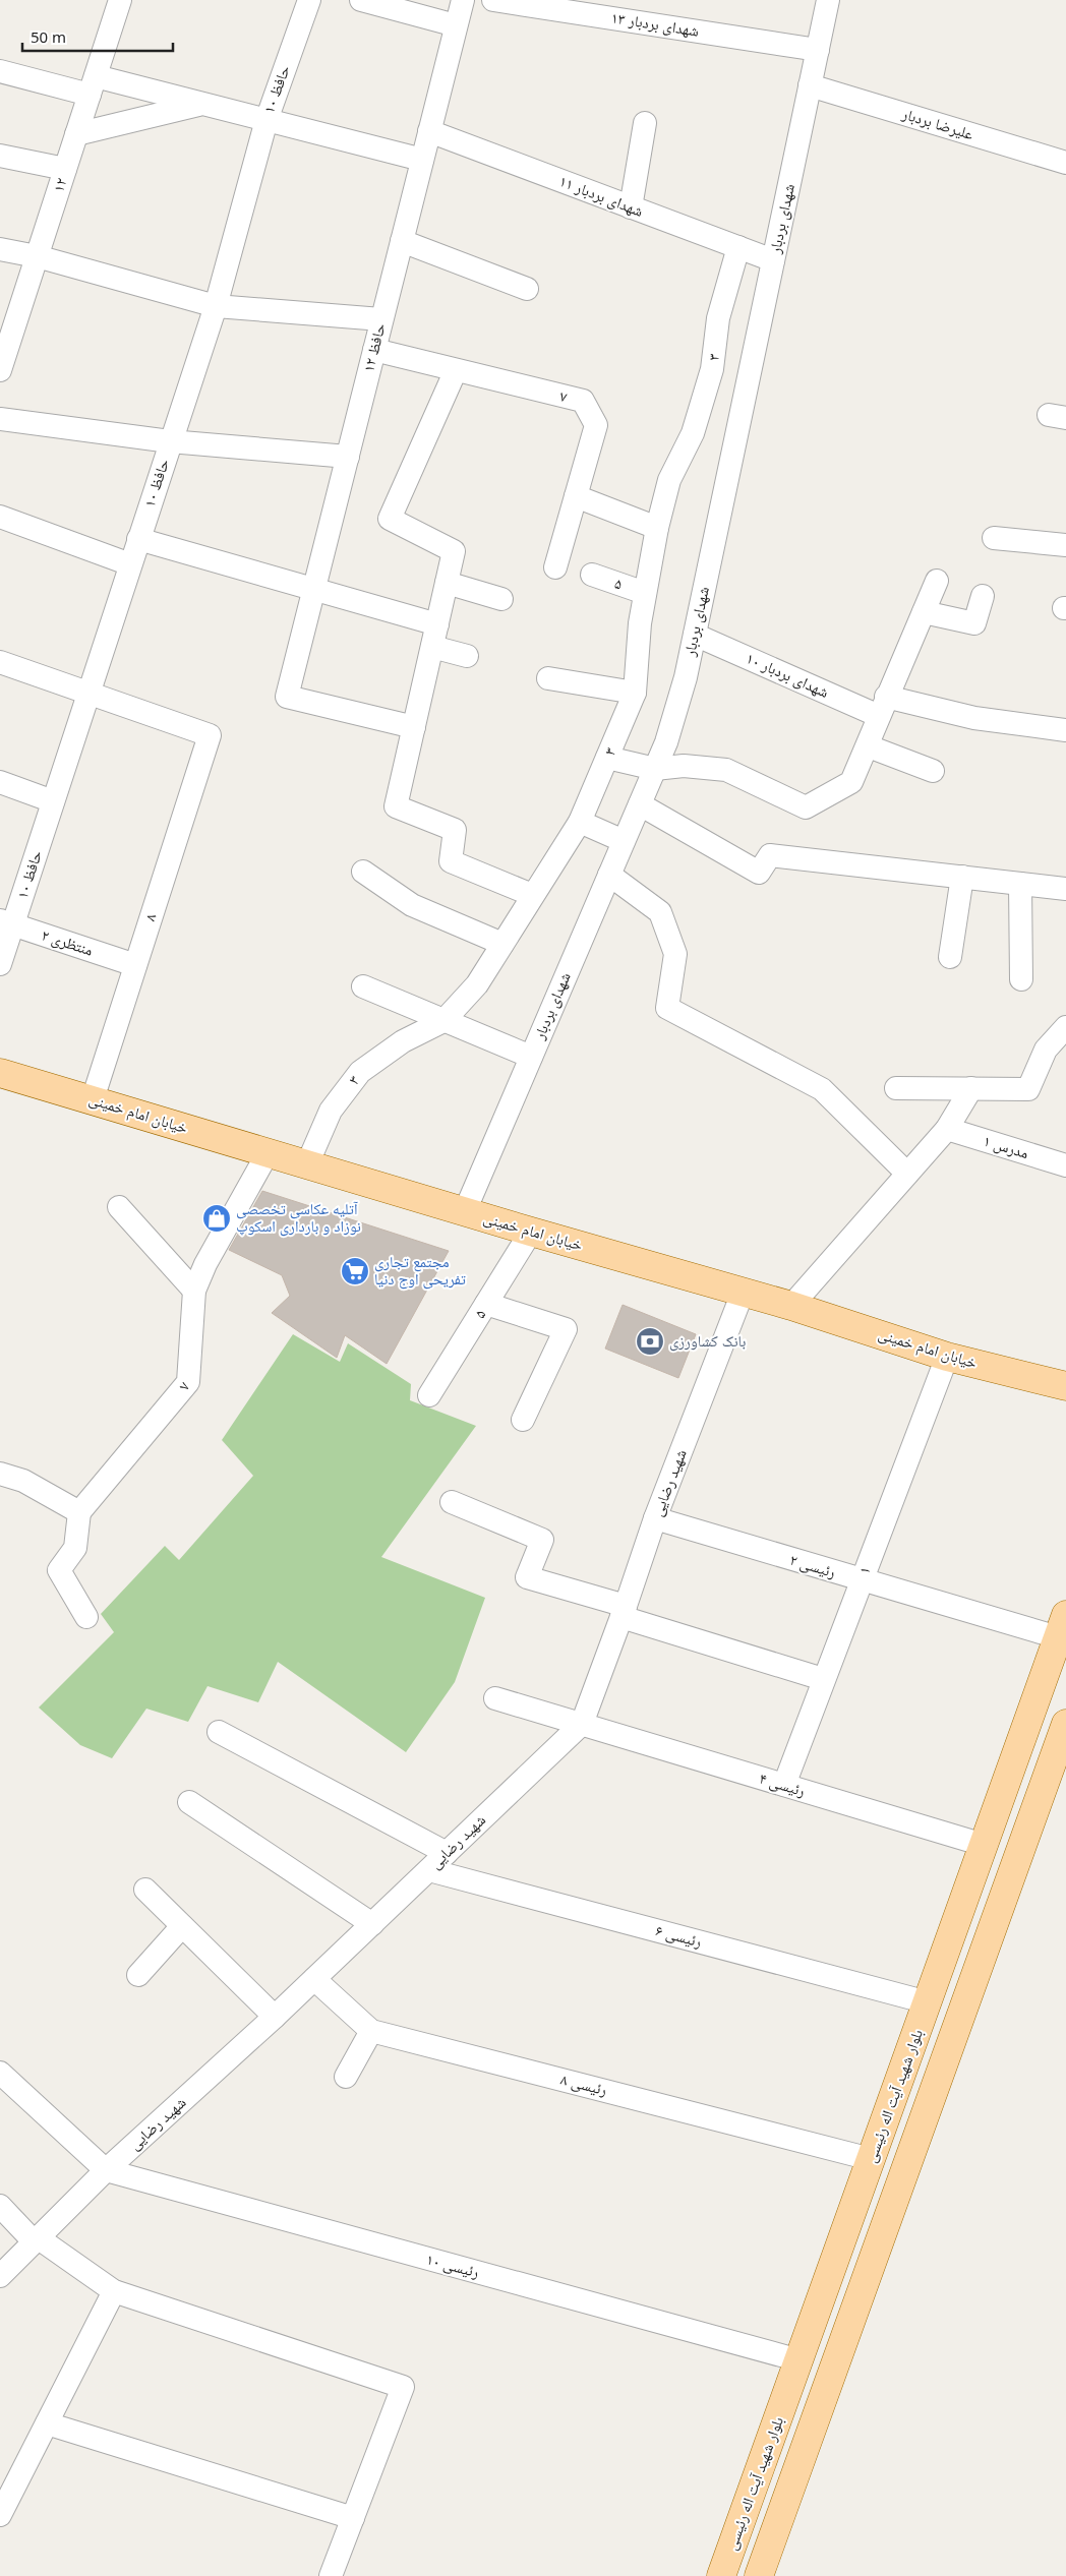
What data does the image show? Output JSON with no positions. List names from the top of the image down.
{
  "streets": {
    "main road": ["خیابان امام خمینی", "بلوار شهید آیت اله رئیسی"],
    "street": [
      "شهدای بردبار ۱۳",
      "حافظ ۱۰",
      "علیرضا بردبار",
      "۱۲",
      "شهدای بردبار ۱۱",
      "شهدای بردبار",
      "حافظ ۱۲",
      "۳",
      "۷",
      "۵",
      "شهدای بردبار ۱۰",
      "۸",
      "منتظری ۲",
      "مدرس ۱",
      "شهید رضایی",
      "رئیسی ۲",
      "۱",
      "رئیسی ۴",
      "رئیسی ۶",
      "رئیسی ۸",
      "رئیسی ۱۰"
    ]
  },
  "crossings": [
    ["شهدای بردبار ۱۳", "شهدای بردبار"],
    ["حافظ ۱۰", "۸"],
    ["حافظ ۱۰", "منتظری ۲"],
    ["علیرضا بردبار", "شهدای بردبار"],
    ["شهدای بردبار ۱۱", "شهدای بردبار"],
    ["شهدای بردبار ۱۱", "حافظ ۱۲"],
    ["شهدای بردبار ۱۱", "۳"],
    ["شهدای بردبار", "شهدای بردبار ۱۰"],
    ["شهدای بردبار", "خیابان امام خمینی"],
    ["حافظ ۱۲", "۷"],
    ["۳", "۵"],
    ["۳", "خیابان امام خمینی"],
    ["۷", "خیابان امام خمینی"],
    ["۵", "خیابان امام خمینی"],
    ["۸", "منتظری ۲"],
    ["۸", "خیابان امام خمینی"],
    ["خیابان امام خمینی", "شهید رضایی"],
    ["خیابان امام خمینی", "۱"],
    ["شهید رضایی", "رئیسی ۲"],
    ["شهید رضایی", "رئیسی ۴"],
    ["شهید رضایی", "رئیسی ۶"],
    ["شهید رضایی", "رئیسی ۸"],
    ["شهید رضایی", "رئیسی ۱۰"],
    ["رئیسی ۲", "۱"],
    ["رئیسی ۲", "بلوار شهید آیت اله رئیسی"],
    ["۱", "رئیسی ۴"],
    ["رئیسی ۴", "بلوار شهید آیت اله رئیسی"],
    ["رئیسی ۶", "بلوار شهید آیت اله رئیسی"],
    ["رئیسی ۸", "بلوار شهید آیت اله رئیسی"],
    ["بلوار شهید آیت اله رئیسی", "رئیسی ۱۰"]
  ],
  "places": {
    "shop": ["آتلیه عکاسی تخصصی نوزاد و بارداری اسکوپ"],
    "supermarket": ["مجتمع تجاری تفریحی اوج دنیا"],
    "bank": ["بانک کشاورزی"]
  },
  "scale_bar": "50 m"
}
